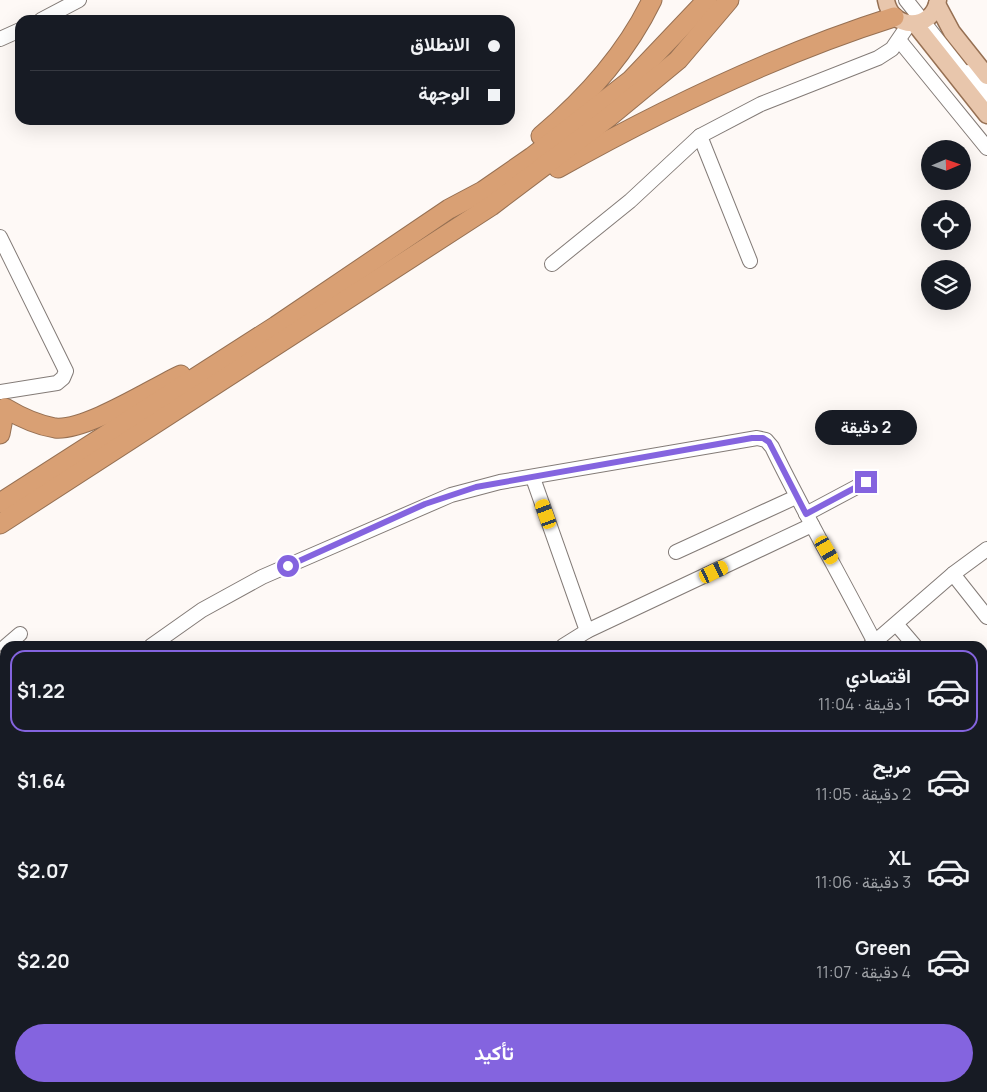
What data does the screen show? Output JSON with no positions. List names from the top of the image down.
{
  "north": "right",
  "page": {
    "banner": ["الانطلاق", "الوجهة"],
    "bubble": "2 دقيقة",
    "list": [
      {
        "name": "اقتصادي",
        "note": "1 دقيقة · 11:04",
        "value": "$1.22"
      },
      {
        "name": "مريح",
        "note": "2 دقيقة · 11:05",
        "value": "$1.64"
      },
      {
        "name": "XL",
        "note": "3 دقيقة · 11:06",
        "value": "$2.07"
      },
      {
        "name": "Green",
        "note": "4 دقيقة · 11:07",
        "value": "$2.20"
      }
    ],
    "buttons": "تأكيد"
  }
}
